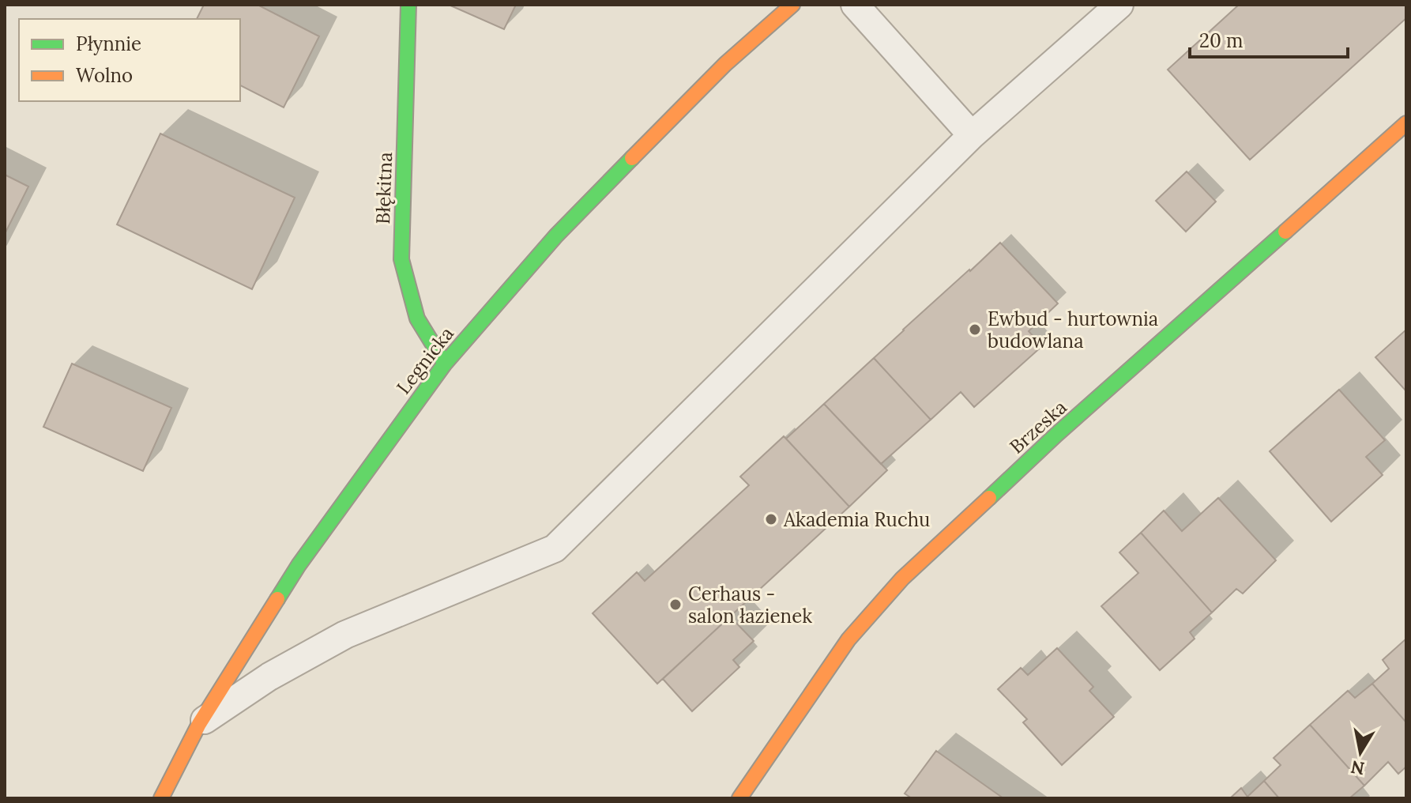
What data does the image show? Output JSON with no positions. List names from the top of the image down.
{
  "streets": {
    "street": ["Błękitna", "Legnicka", "Brzeska"]
  },
  "crossings": [
    ["Błękitna", "Legnicka"]
  ],
  "places": ["Ewbud - hurtownia budowlana", "Akademia Ruchu", "Cerhaus - salon łazienek"],
  "legend": ["Płynnie", "Wolno"],
  "scale_bar": "20 m",
  "north": "bottom"
}
